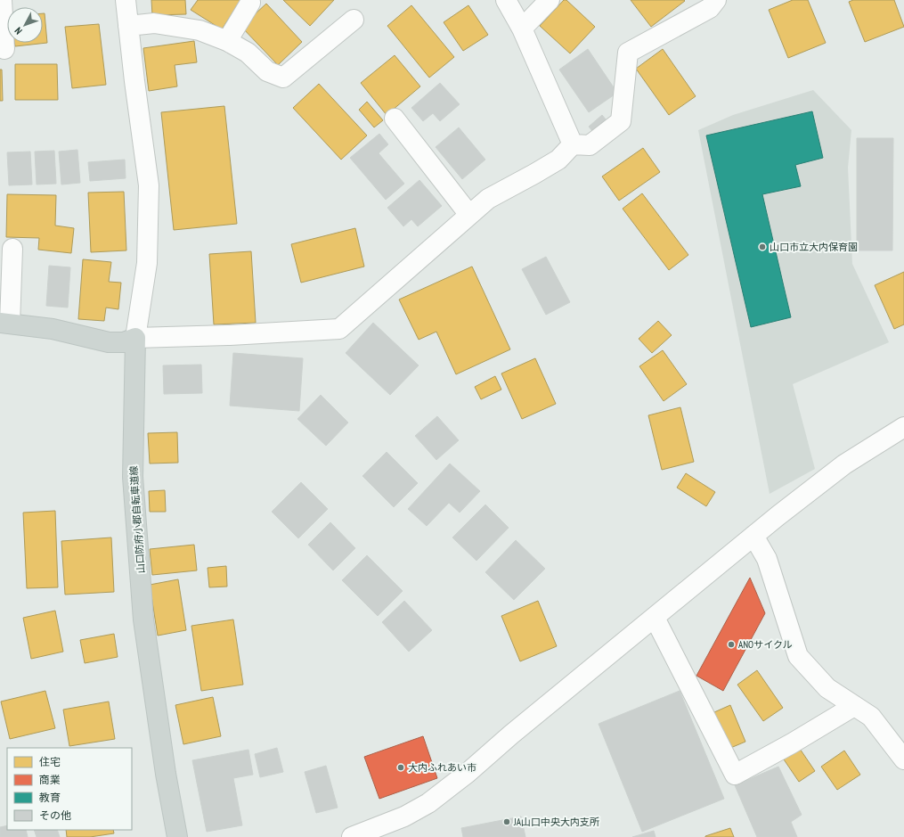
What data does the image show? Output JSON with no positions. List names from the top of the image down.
{
  "streets": {
    "main road": ["山口防府小郡自転車道線"]
  },
  "places": [
    "山口市立大内保育園",
    "ANOサイクル",
    "大内ふれあい市",
    "JA山口中央大内支所"
  ],
  "legend": [
    "住宅",
    "商業",
    "教育",
    "その他"
  ],
  "north": "bottom left"
}
